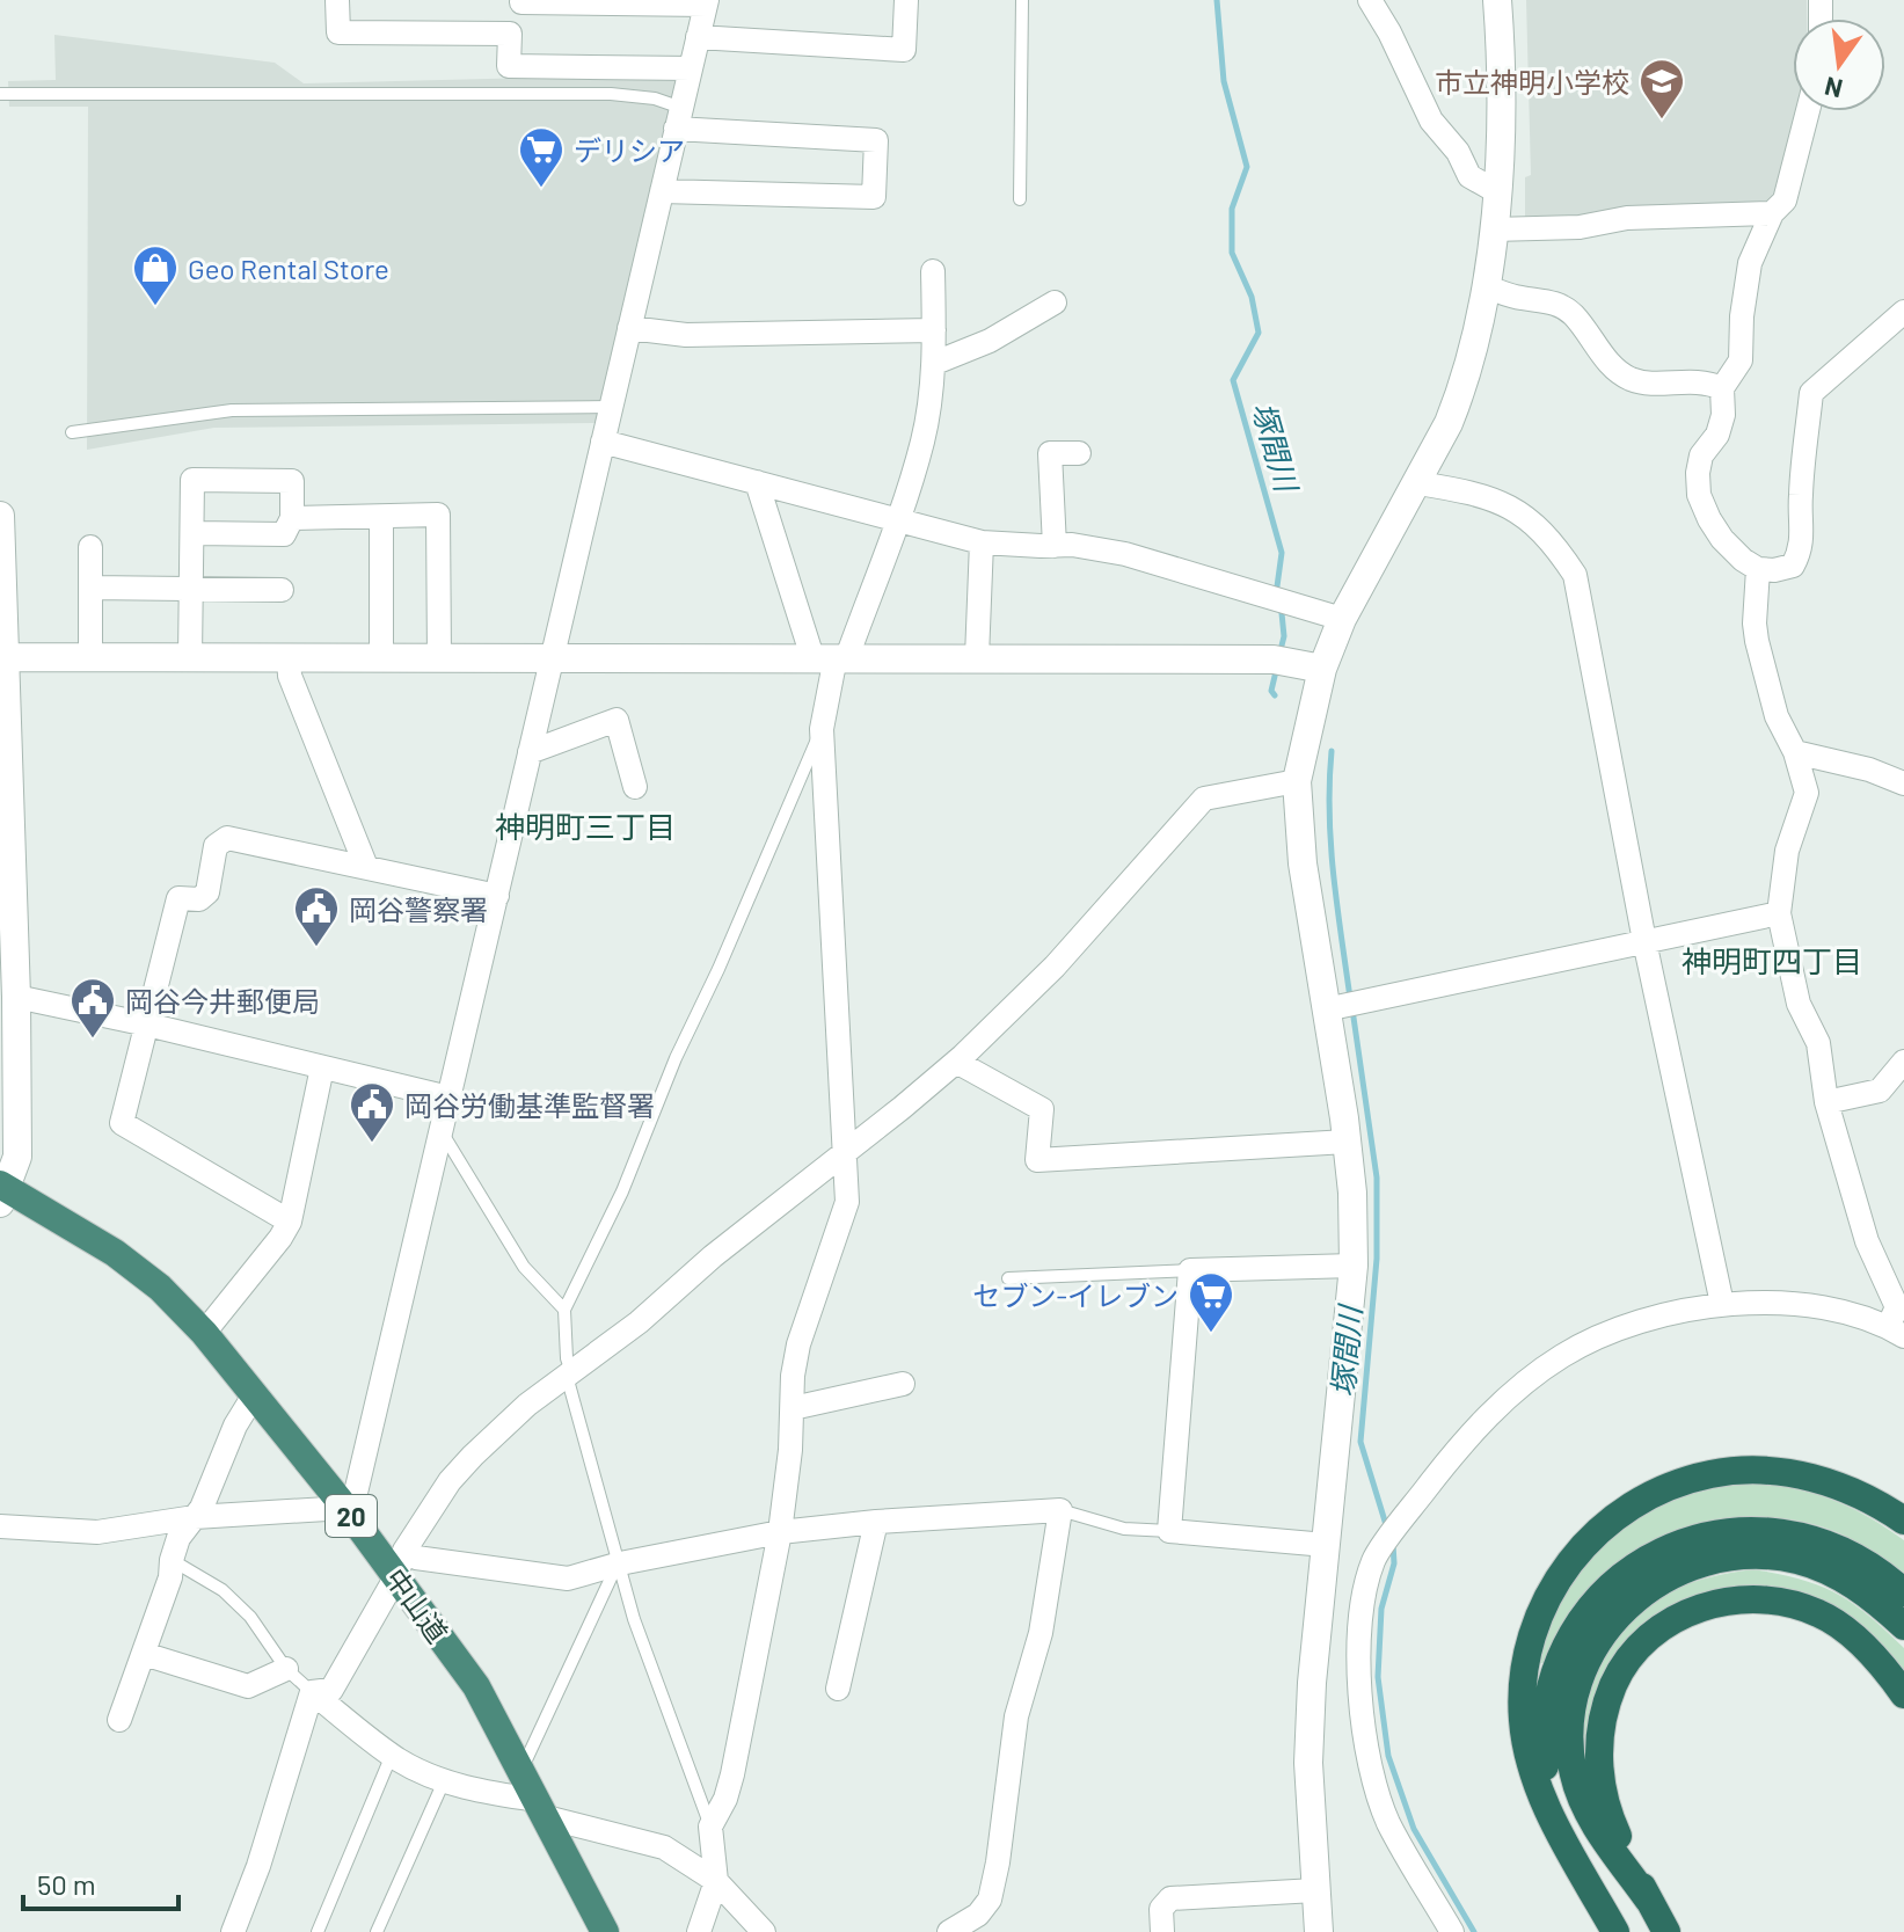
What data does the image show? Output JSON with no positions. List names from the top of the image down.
{
  "streets": {
    "highway": ["20", "中山道"]
  },
  "districts": ["神明町三丁目", "神明町四丁目"],
  "water": ["塚間川"],
  "places": {
    "school or university": ["市立神明小学校"],
    "supermarket": ["デリシア", "セブン-イレブン"],
    "shop": ["Geo Rental Store"],
    "public building": ["岡谷警察署", "岡谷今井郵便局", "岡谷労働基準監督署"]
  },
  "scale_bar": "50 m",
  "north": "bottom"
}
